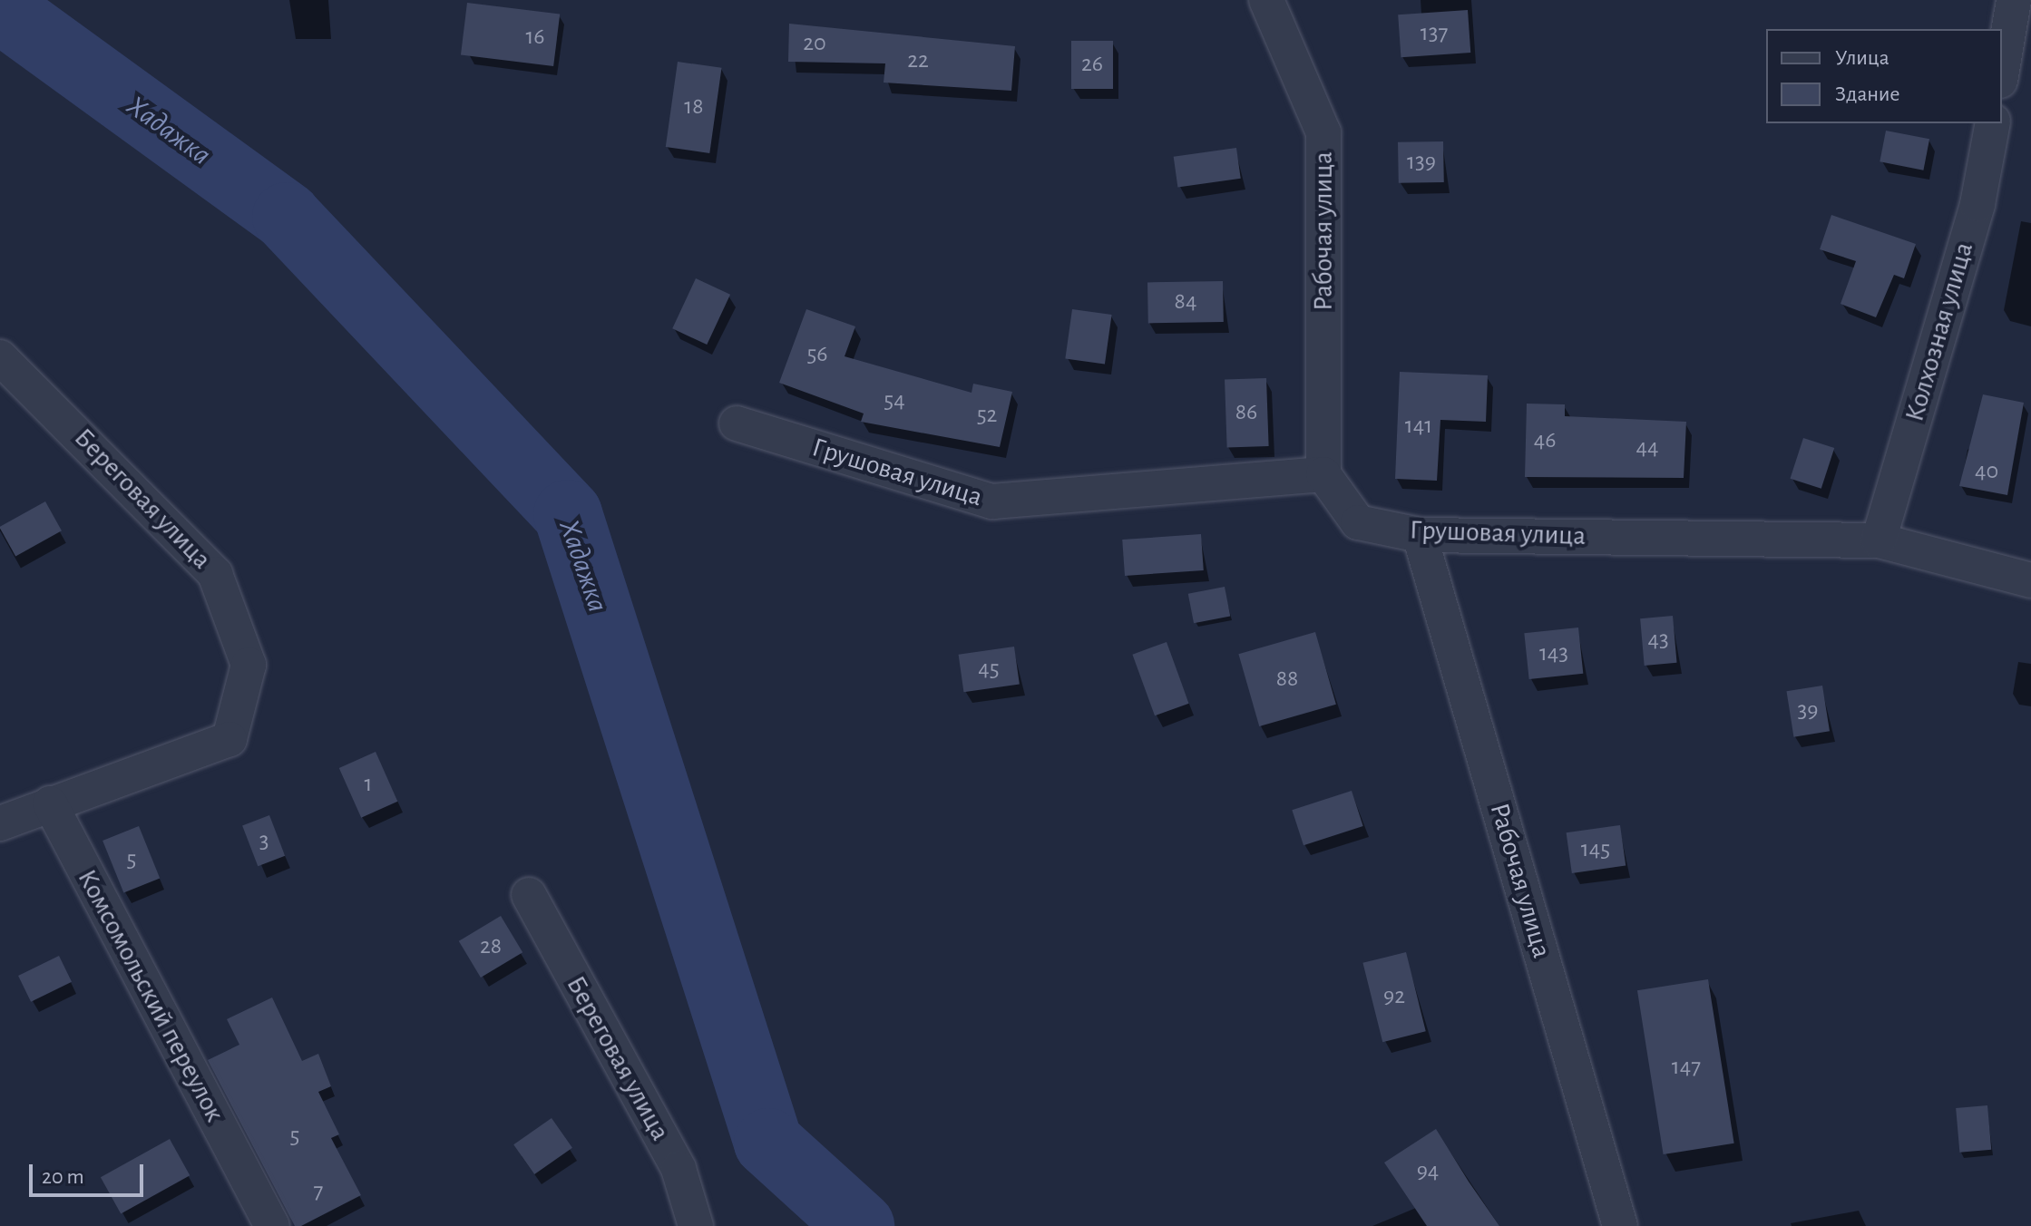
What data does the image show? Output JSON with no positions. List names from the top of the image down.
{
  "streets": {
    "street": [
      "Рабочая улица",
      "Колхозная улица",
      "Грушовая улица",
      "Береговая улица",
      "Комсомольский переулок"
    ]
  },
  "crossings": [
    ["Рабочая улица", "Грушовая улица"],
    ["Колхозная улица", "Грушовая улица"],
    ["Береговая улица", "Комсомольский переулок"]
  ],
  "water": ["Хадажка"],
  "house_numbers": [
    "137",
    "16",
    "20",
    "22",
    "26",
    "18",
    "139",
    "84",
    "56",
    "54",
    "86",
    "52",
    "141",
    "46",
    "44",
    "40",
    "43",
    "143",
    "45",
    "88",
    "39",
    "1",
    "3",
    "145",
    "5",
    "28",
    "92",
    "147",
    "5",
    "94",
    "7"
  ],
  "legend": ["Улица", "Здание"],
  "scale_bar": "20 m"
}
